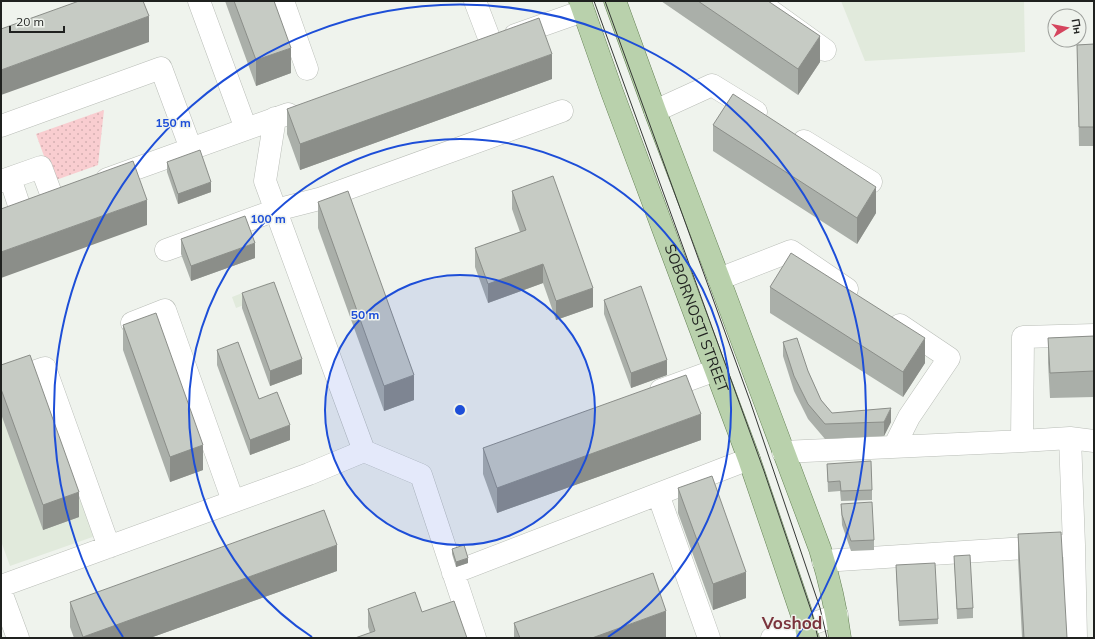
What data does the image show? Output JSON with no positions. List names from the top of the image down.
{
  "streets": {
    "main road": ["SOBORNOSTI STREET"]
  },
  "districts": ["Voshod"],
  "scale_bar": "20 m",
  "north": "right",
  "rings": ["150 m", "100 m", "50 m"]
}
